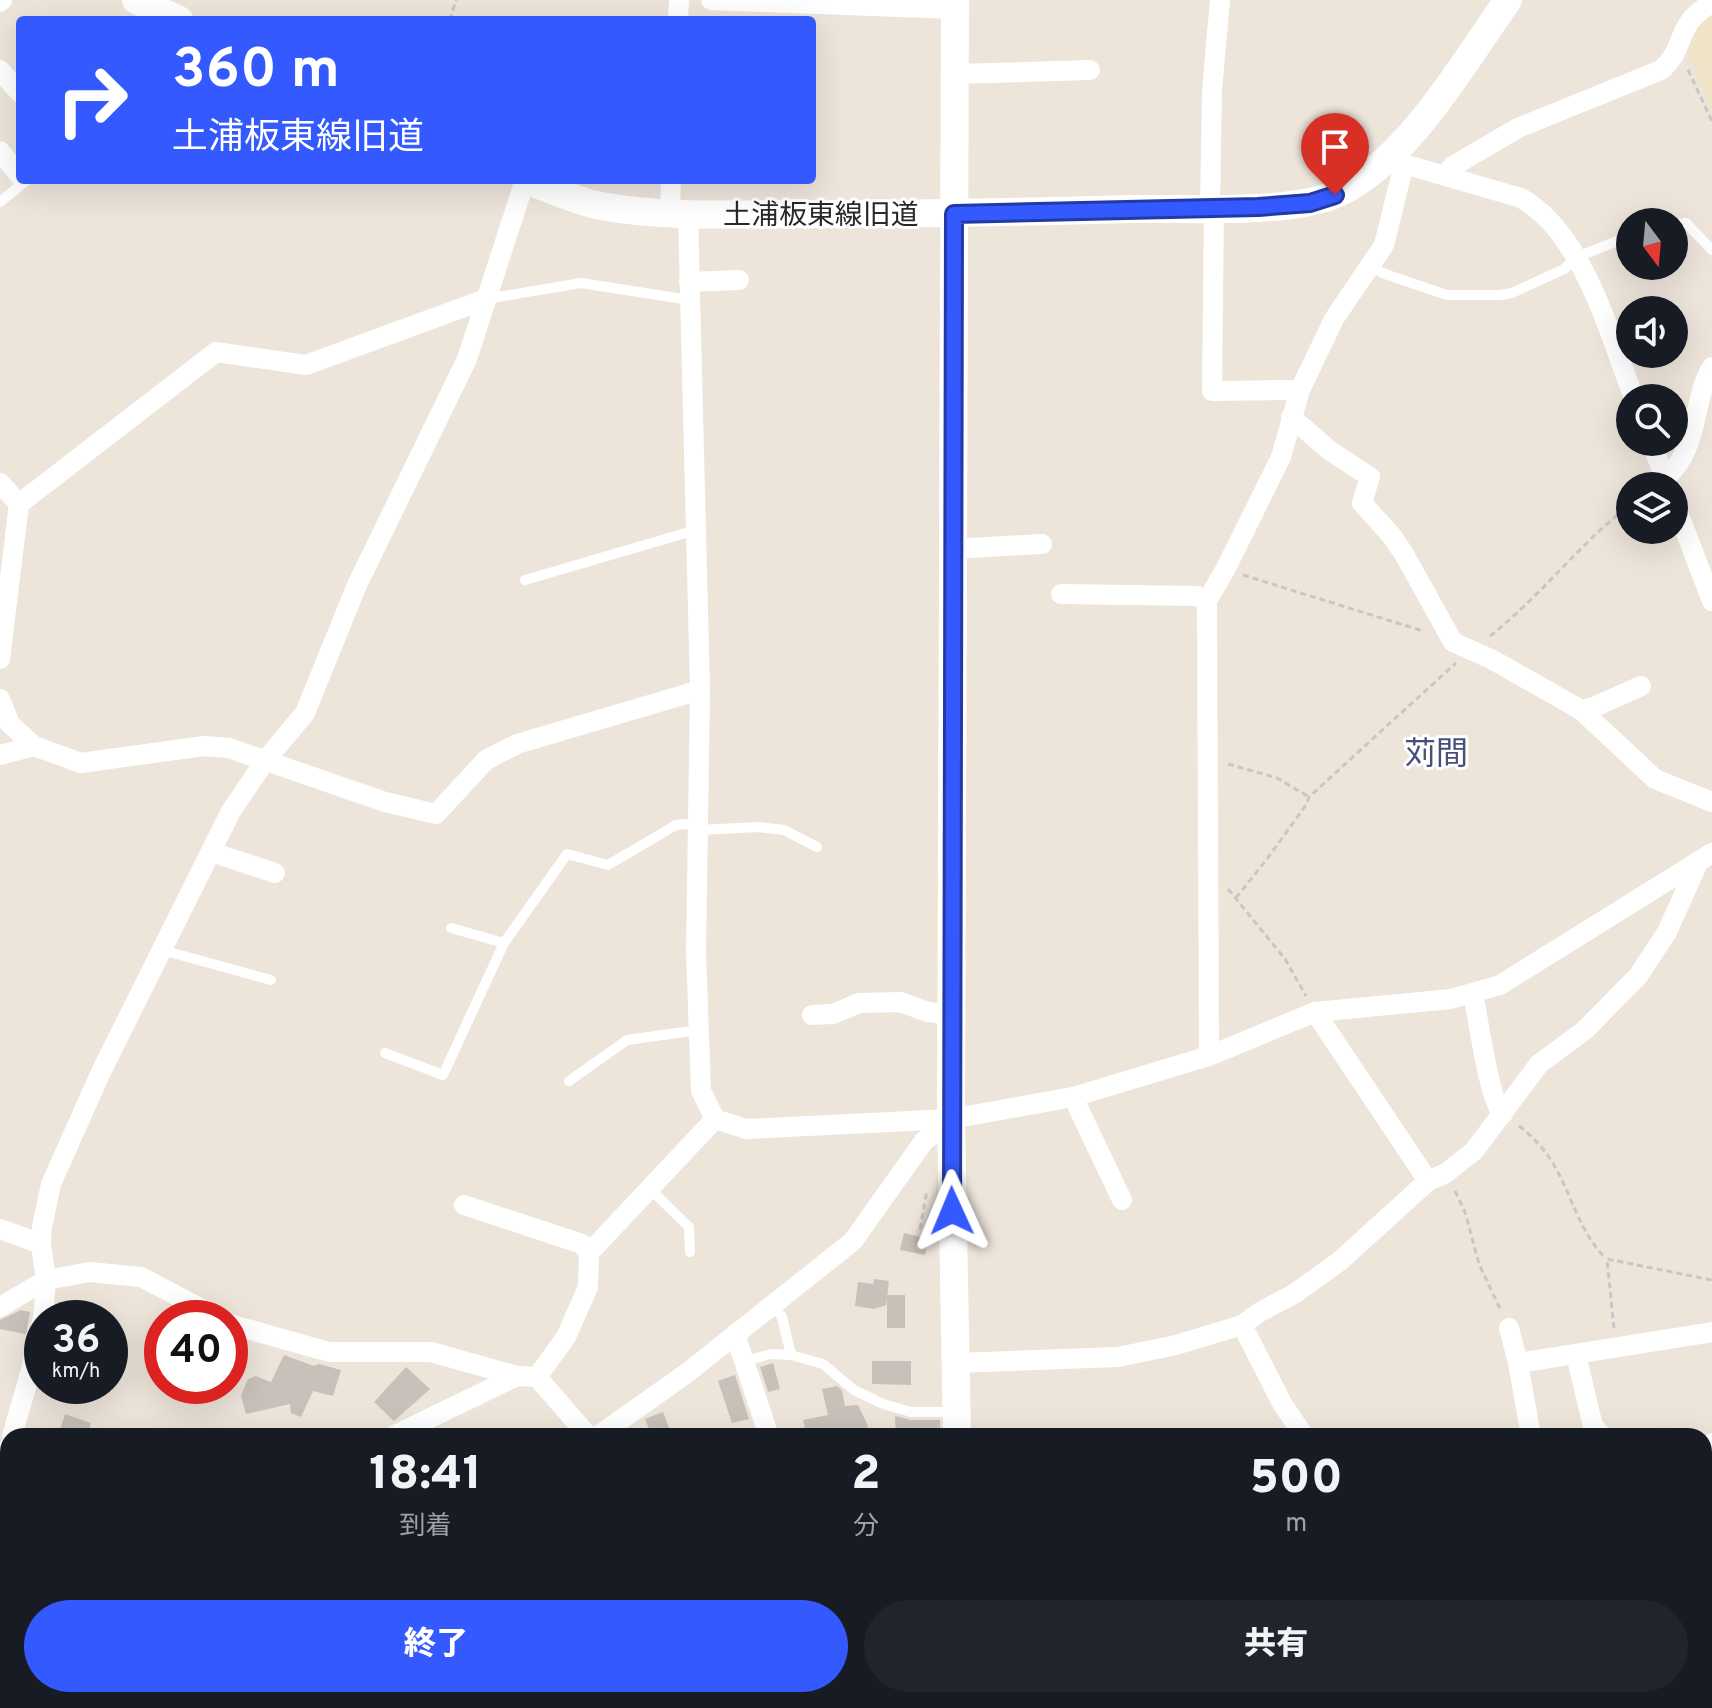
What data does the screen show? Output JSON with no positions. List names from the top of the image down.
{
  "streets": {
    "street": ["土浦板東線旧道"]
  },
  "districts": ["苅間"],
  "north": "bottom",
  "page": {
    "turn": ["360 m", "土浦板東線旧道"],
    "speed": "36 km/h",
    "limit": "40",
    "eta": [
      "18:41",
      "到着",
      "2",
      "分",
      "500",
      "m"
    ],
    "buttons": ["終了", "共有"]
  }
}
